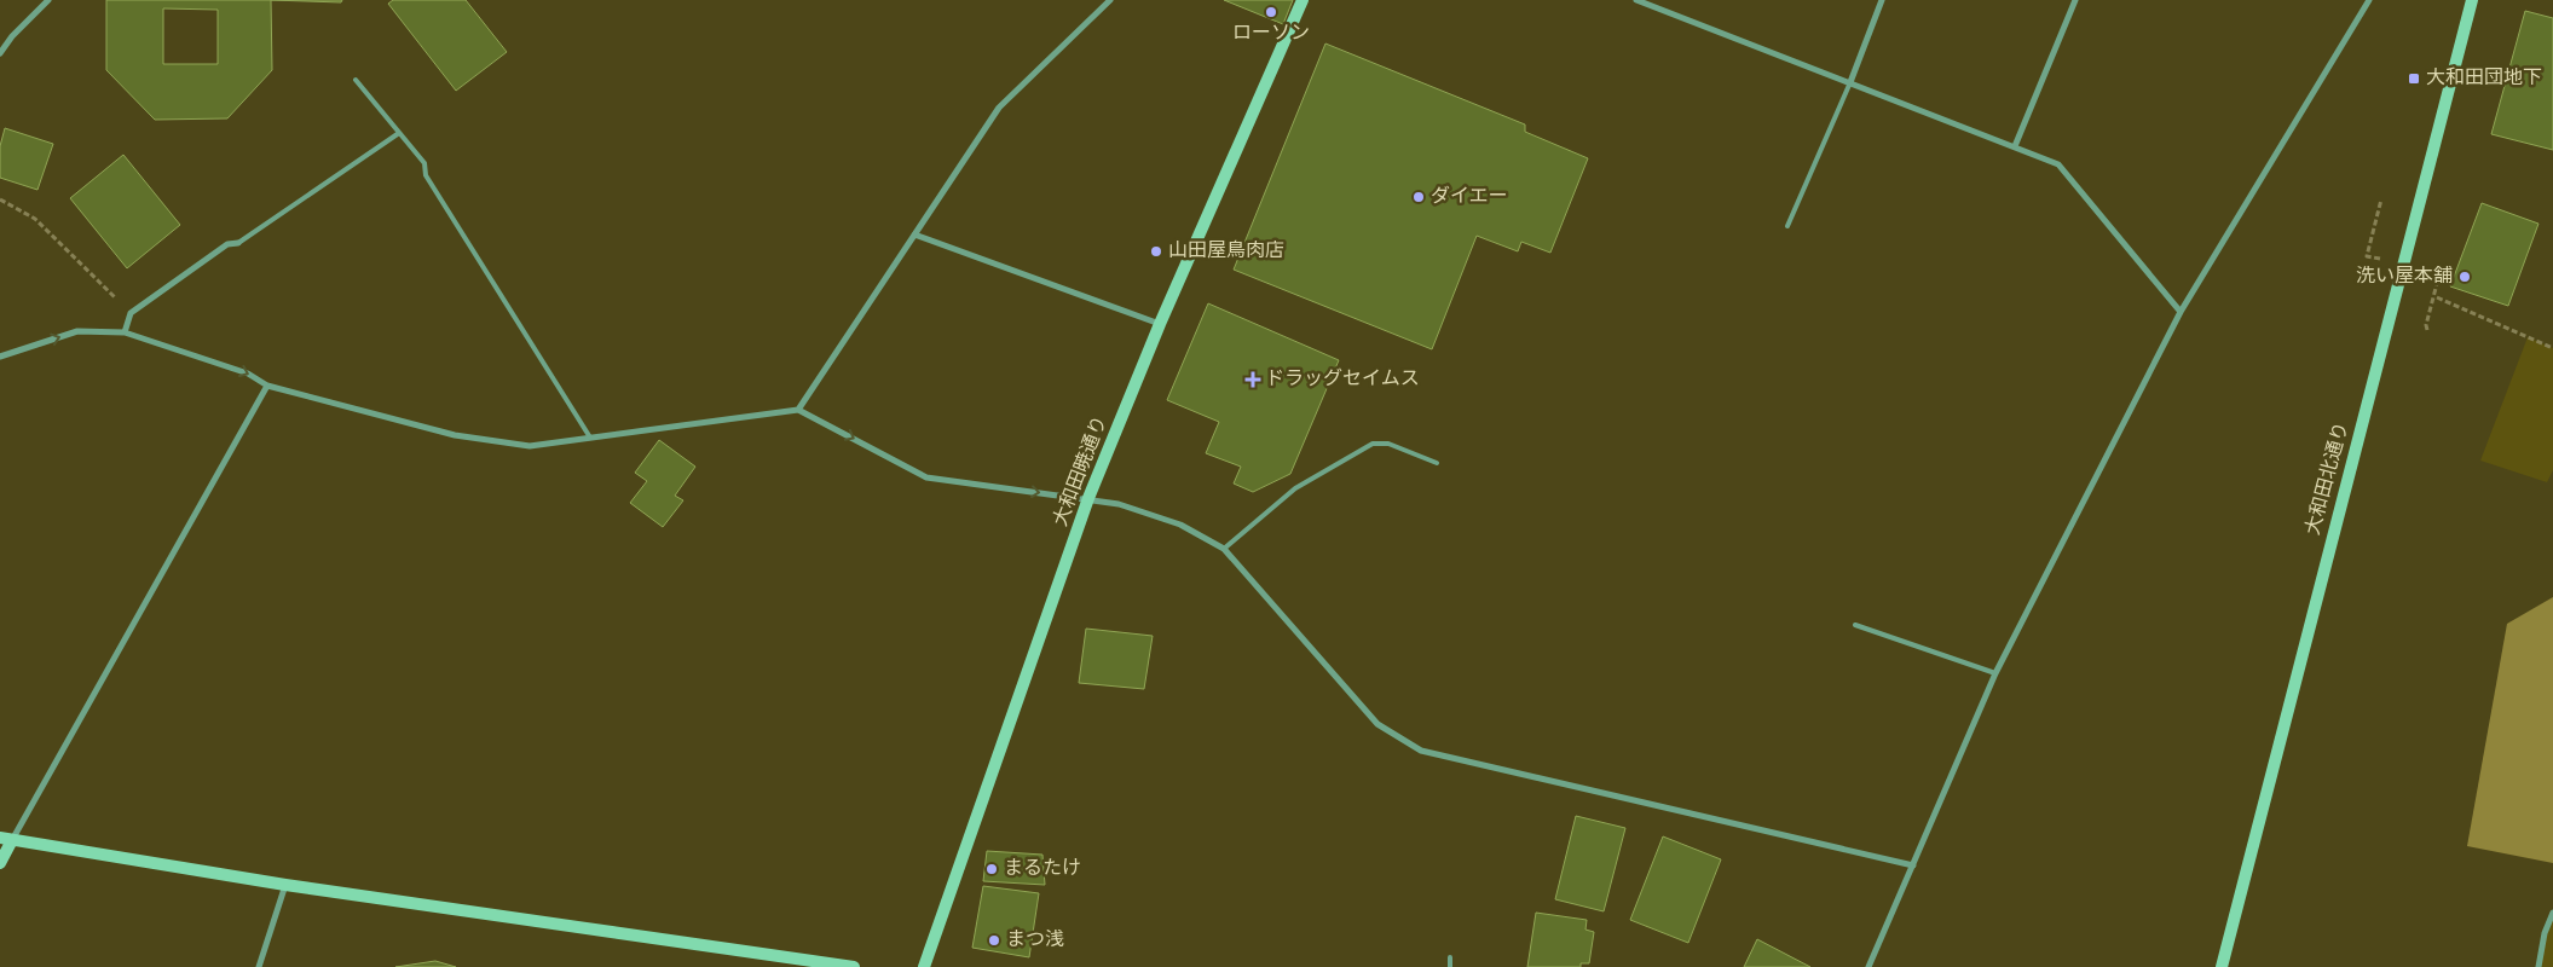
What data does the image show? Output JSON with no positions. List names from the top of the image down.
{
  "streets": {
    "street": ["大和田暁通り", "大和田北通り"]
  },
  "places": {
    "other": [
      "ローソン",
      "ダイエー",
      "山田屋鳥肉店",
      "洗い屋本舗",
      "まるたけ",
      "まつ浅"
    ],
    "transit": ["大和田団地下"],
    "health": ["ドラッグセイムス"]
  }
}
